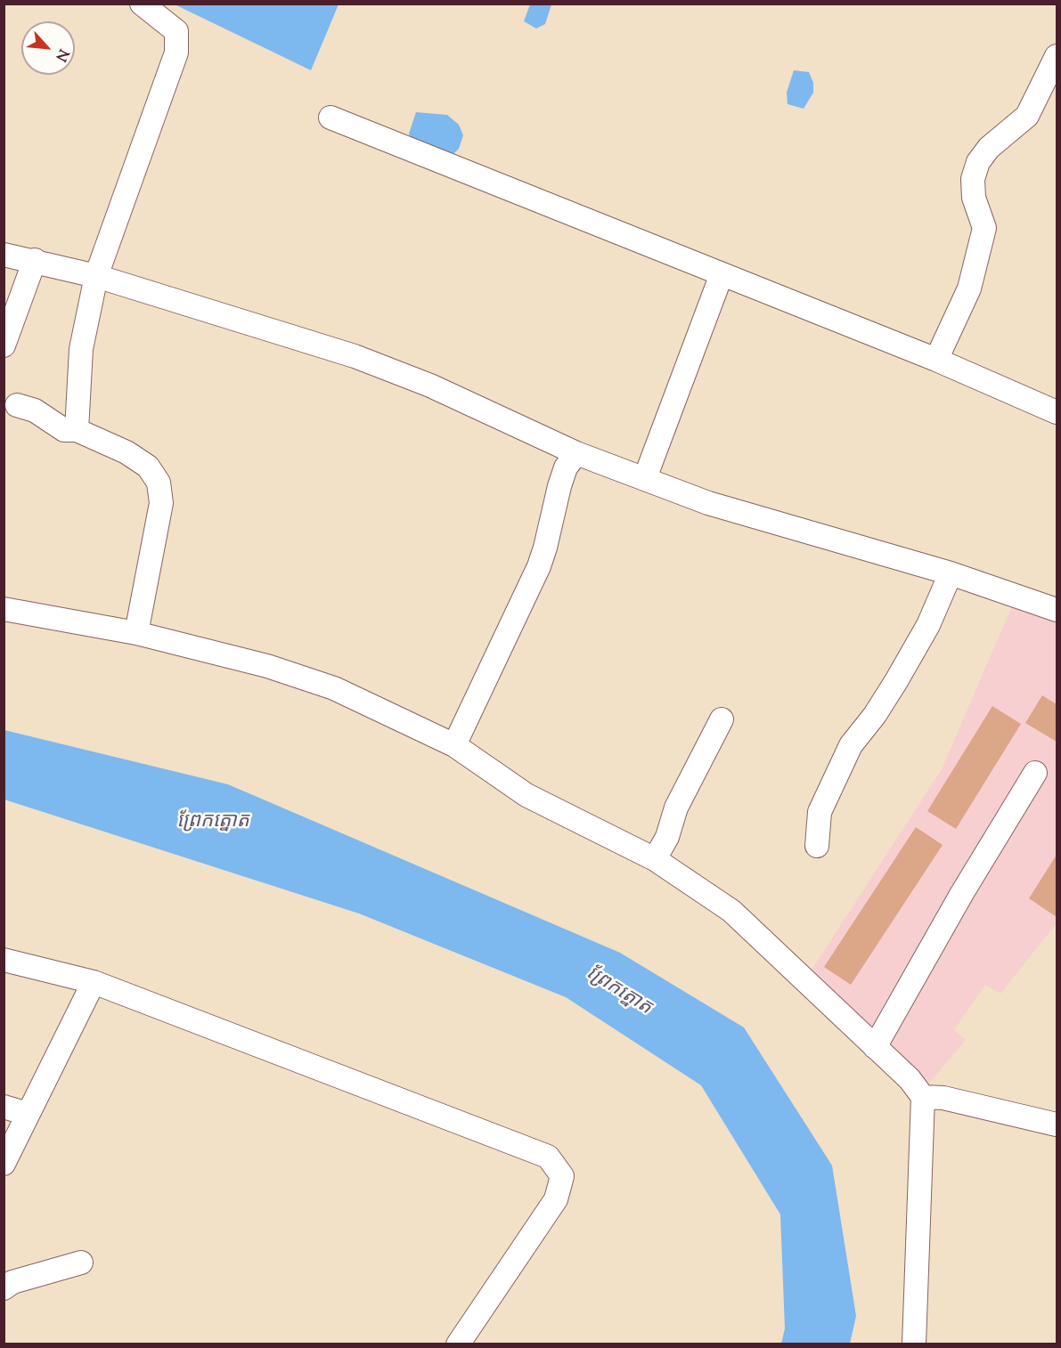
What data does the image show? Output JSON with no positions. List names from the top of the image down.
{
  "water": ["ព្រែកត្នោត"],
  "north": "bottom right"
}
